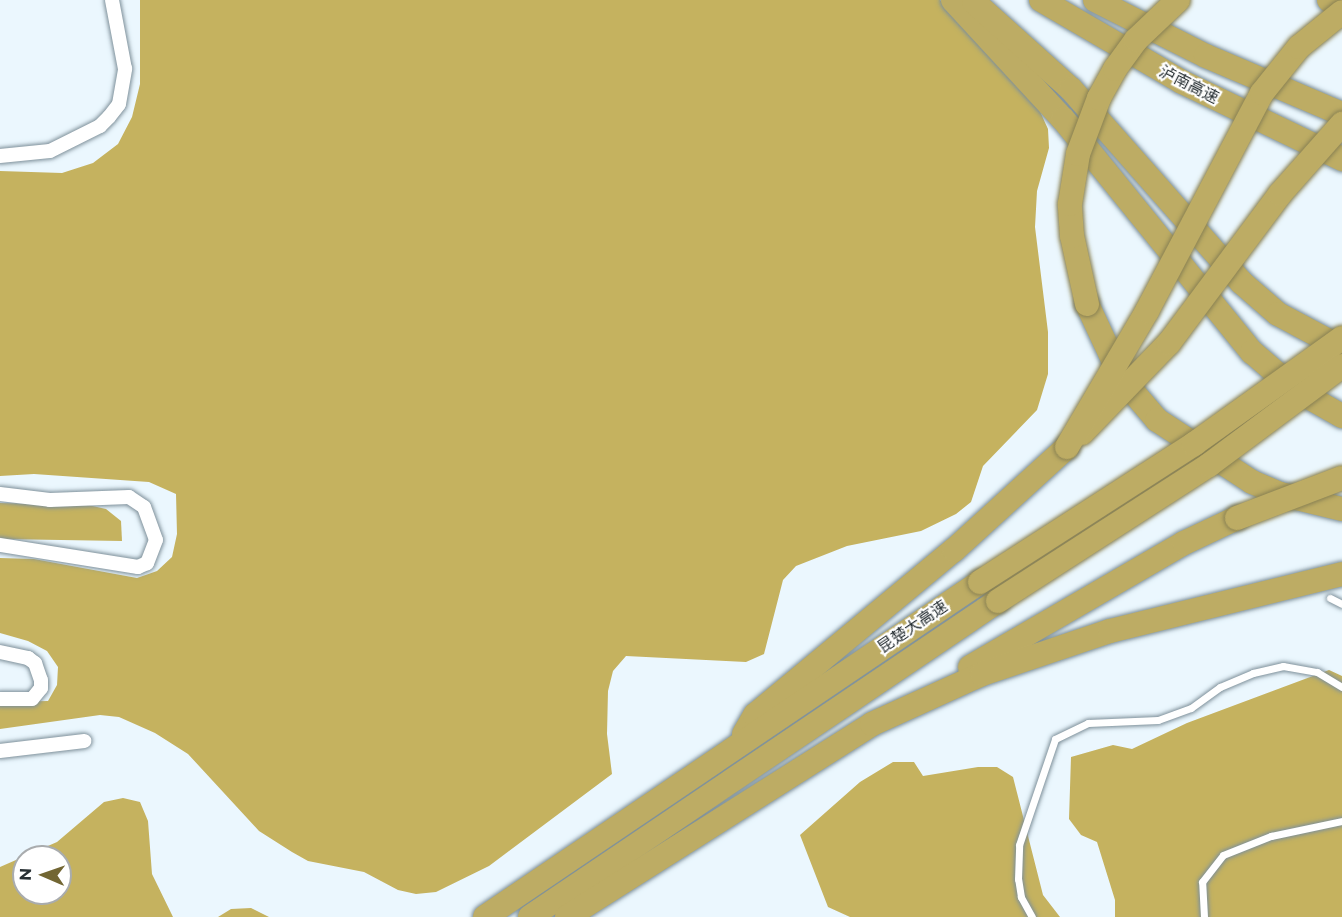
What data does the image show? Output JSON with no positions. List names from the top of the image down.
{
  "streets": {
    "highway": ["泸南高速", "昆楚大高速"]
  },
  "north": "left"
}
